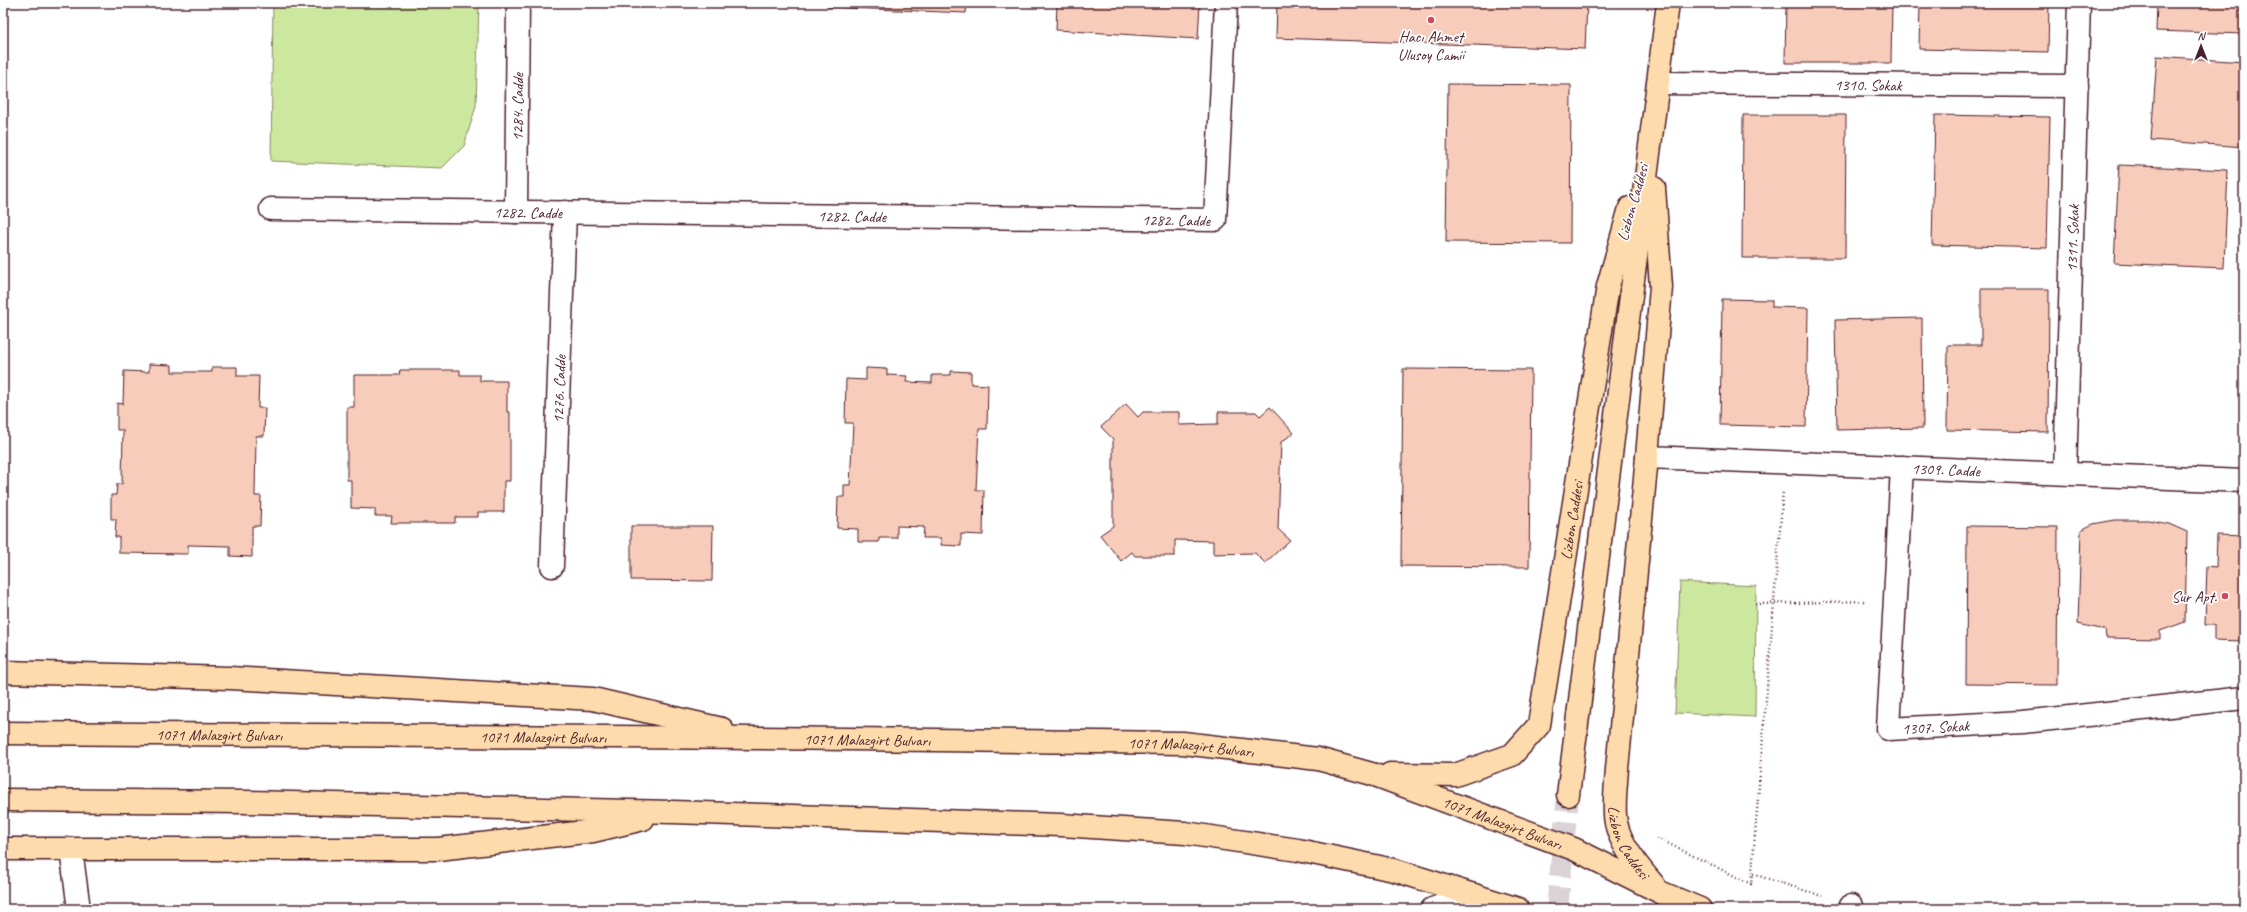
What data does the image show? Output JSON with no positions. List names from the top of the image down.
{
  "streets": {
    "main road": ["Lizbon Caddesi", "1071 Malazgirt Bulvarı"],
    "street": [
      "1310. Sokak",
      "1284. Cadde",
      "1282. Cadde",
      "1311. Sokak",
      "1276. Cadde",
      "1309. Cadde",
      "1307. Sokak"
    ]
  },
  "crossings": [
    ["1310. Sokak", "Lizbon Caddesi"],
    ["1310. Sokak", "1311. Sokak"],
    ["1284. Cadde", "1282. Cadde"],
    ["Lizbon Caddesi", "1309. Cadde"],
    ["Lizbon Caddesi", "1071 Malazgirt Bulvarı"],
    ["1282. Cadde", "1276. Cadde"],
    ["1311. Sokak", "1309. Cadde"],
    ["1309. Cadde", "1307. Sokak"]
  ],
  "places": ["Hacı Ahmet Ulusoy Camii", "Sur Apt."],
  "north": "top"
}
